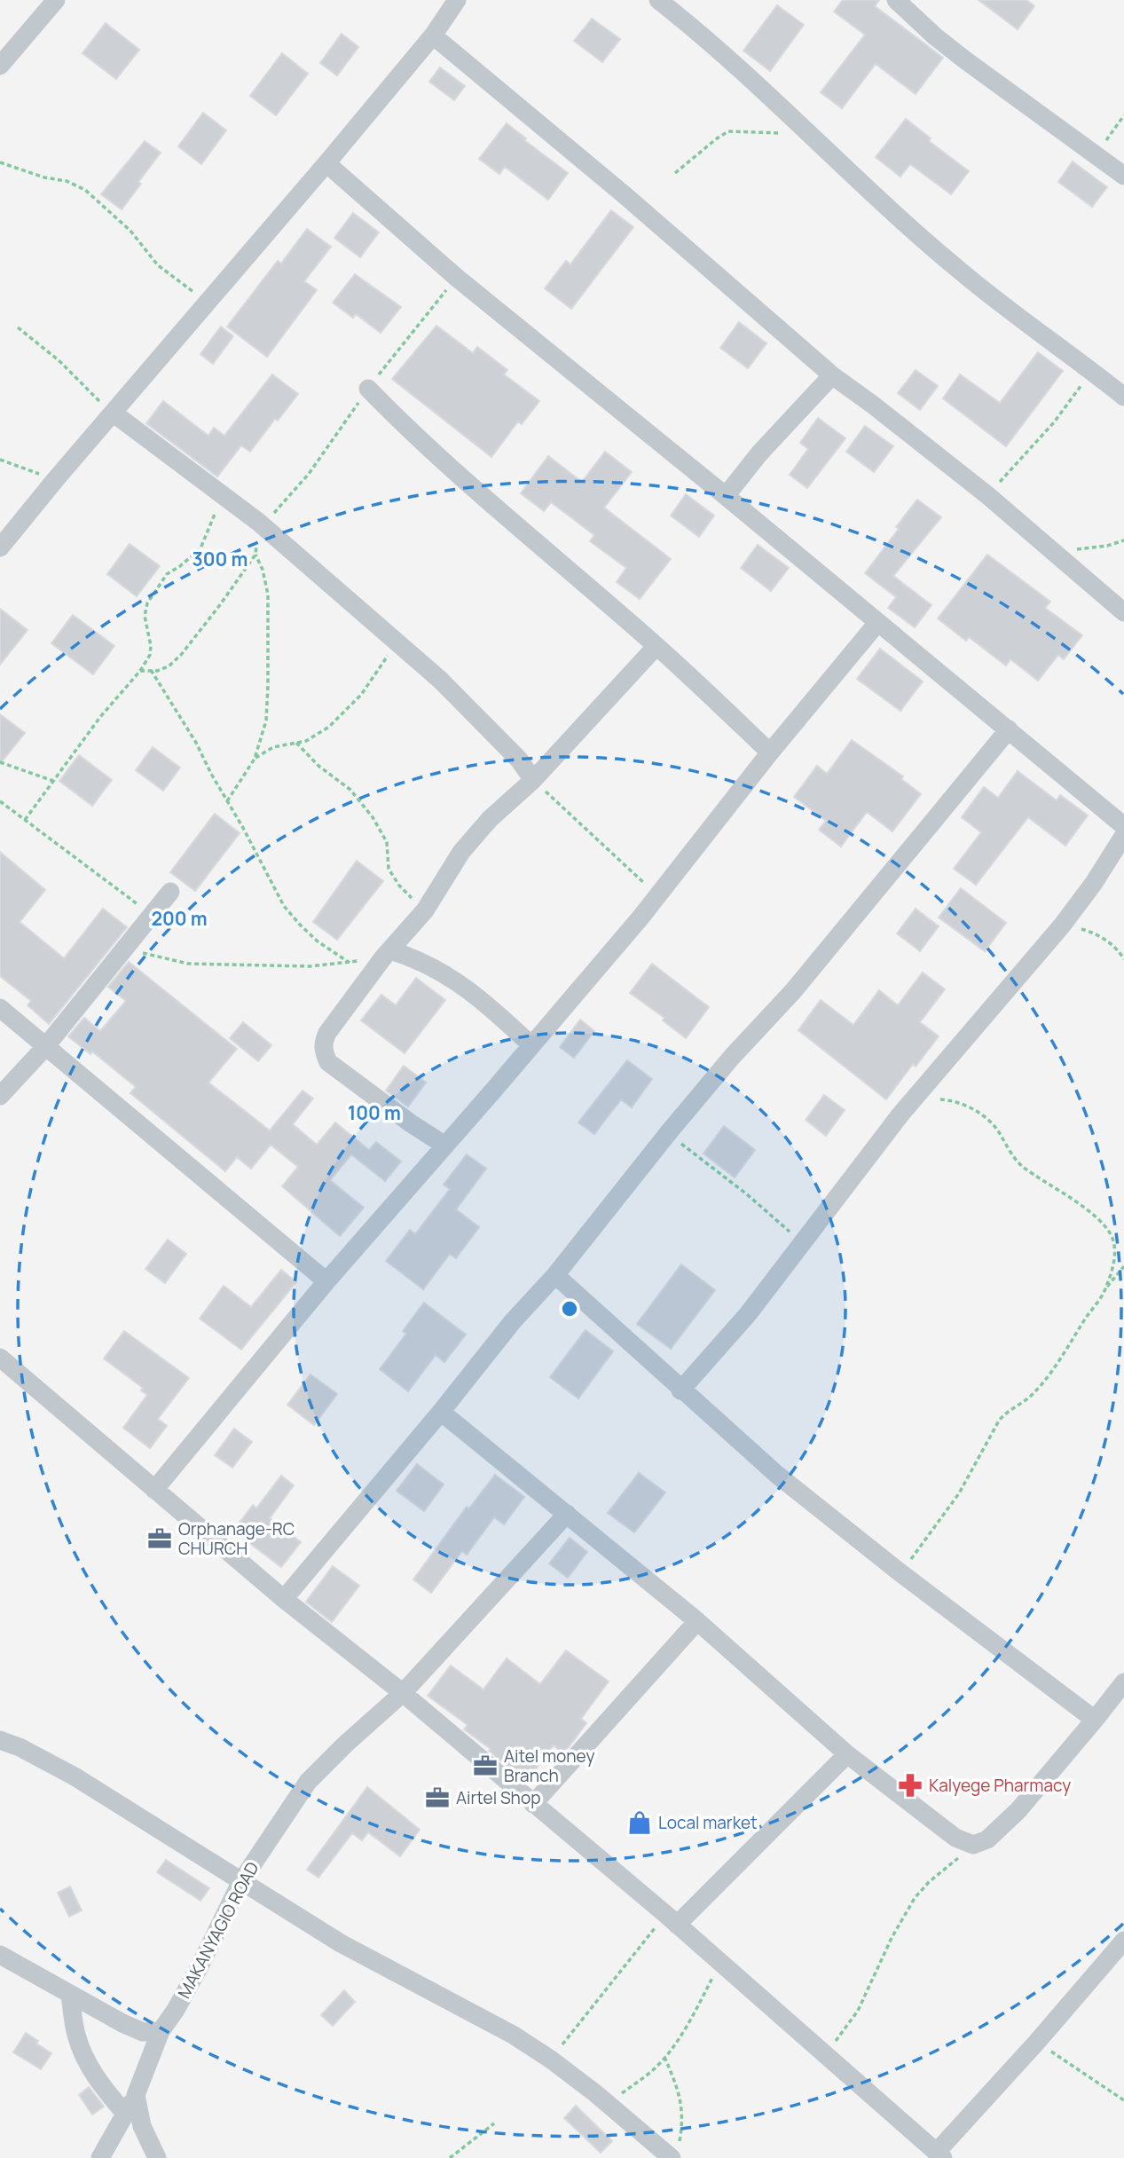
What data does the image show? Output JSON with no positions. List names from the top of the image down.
{
  "streets": {
    "street": ["MAKANYAGIO ROAD"]
  },
  "places": {
    "office": ["Orphanage-RC CHURCH", "Aitel money Branch", "Airtel Shop"],
    "pharmacy": ["Kalyege Pharmacy"],
    "shop": ["Local market"]
  },
  "rings": ["300 m", "200 m", "100 m"]
}
